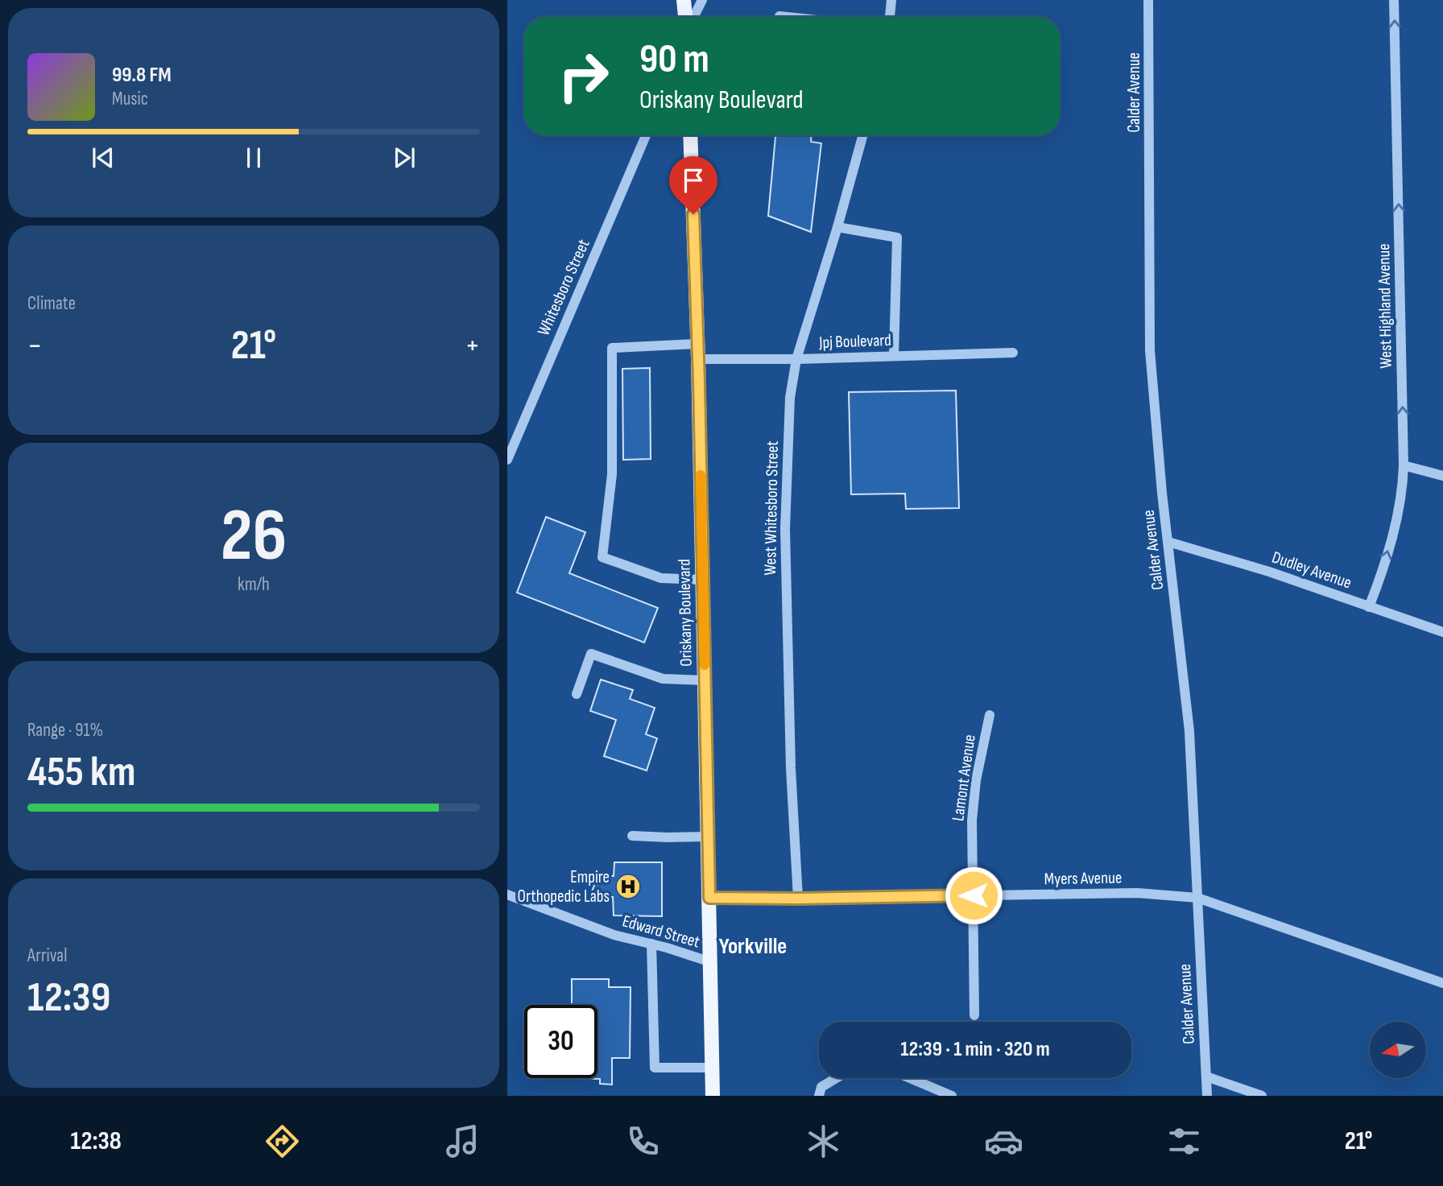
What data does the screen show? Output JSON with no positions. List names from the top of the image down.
{
  "streets": {
    "main road": ["Oriskany Boulevard"],
    "street": [
      "Calder Avenue",
      "Whitesboro Street",
      "West Highland Avenue",
      "Jpj Boulevard",
      "West Whitesboro Street",
      "Dudley Avenue",
      "Lamont Avenue",
      "Myers Avenue",
      "Edward Street"
    ]
  },
  "crossings": [
    ["Calder Avenue", "Dudley Avenue"],
    ["Calder Avenue", "Myers Avenue"],
    ["West Highland Avenue", "Dudley Avenue"],
    ["Jpj Boulevard", "West Whitesboro Street"],
    ["Jpj Boulevard", "Oriskany Boulevard"],
    ["West Whitesboro Street", "Myers Avenue"],
    ["Oriskany Boulevard", "Myers Avenue"],
    ["Oriskany Boulevard", "Edward Street"],
    ["Lamont Avenue", "Myers Avenue"]
  ],
  "one_way": ["West Highland Avenue"],
  "districts": ["Yorkville"],
  "places": {
    "hospital": ["Empire Orthopedic Labs"]
  },
  "north": "left",
  "page": {
    "turn": ["90 m", "Oriskany Boulevard"],
    "song": ["99.8 FM", "Music"],
    "tile": [
      "Climate",
      ["26", "km/h"],
      ["Range · 91%", "455 km"],
      ["Arrival", "12:39"]
    ],
    "heat": ["−", "21°", "+"],
    "limit": "30",
    "trip": "12:39 · 1 min · 320 m",
    "tabs": ["12:38", "21°"]
  }
}
